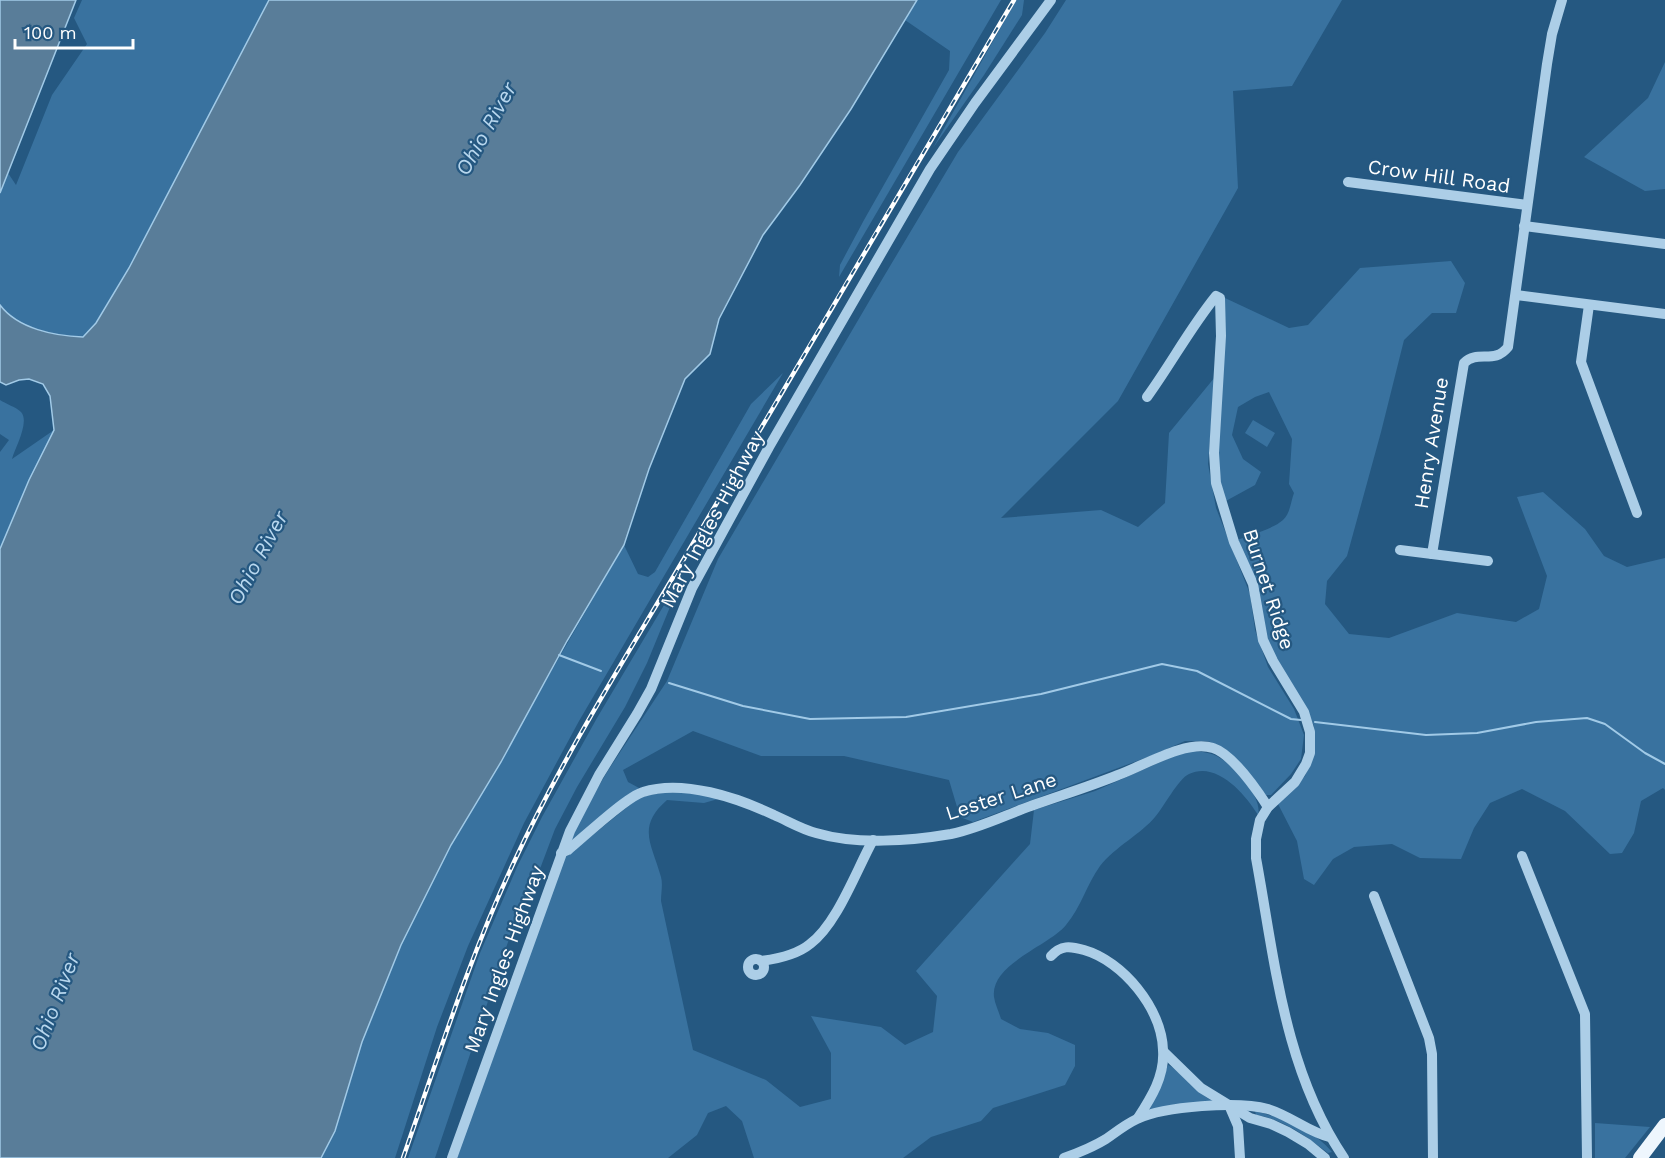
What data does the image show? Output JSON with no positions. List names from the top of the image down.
{
  "streets": {
    "street": [
      "Crow Hill Road",
      "Henry Avenue",
      "Mary Ingles Highway",
      "Burnet Ridge",
      "Lester Lane"
    ]
  },
  "crossings": [
    ["Mary Ingles Highway", "Lester Lane"],
    ["Burnet Ridge", "Lester Lane"]
  ],
  "water": ["Ohio River"],
  "scale_bar": "100 m"
}
